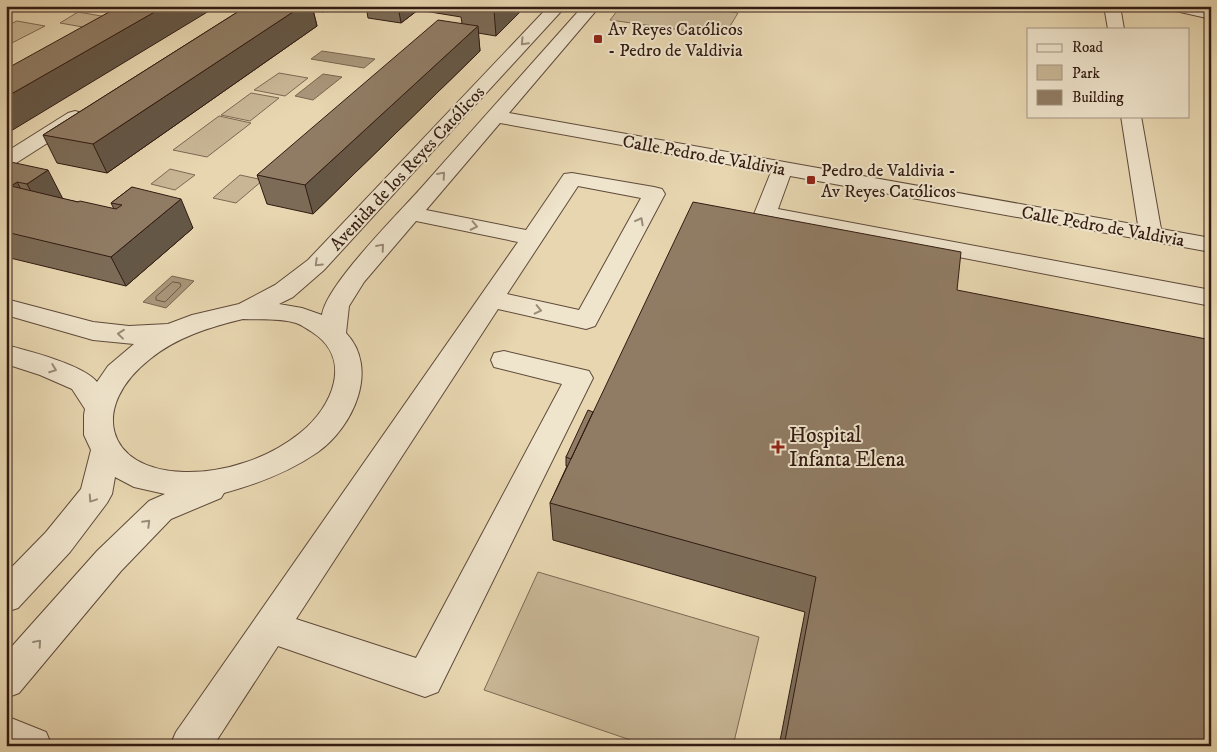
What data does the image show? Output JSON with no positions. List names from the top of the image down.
{
  "streets": {
    "street": ["Calle Pedro de Valdivia", "Avenida de los Reyes Católicos"]
  },
  "crossings": [
    ["Calle Pedro de Valdivia", "Avenida de los Reyes Católicos"]
  ],
  "places": {
    "transit": ["Av Reyes Católicos - Pedro de Valdivia", "Pedro de Valdivia - Av Reyes Católicos"],
    "health": ["Hospital Infanta Elena"]
  },
  "legend": ["Road", "Park", "Building"]
}
